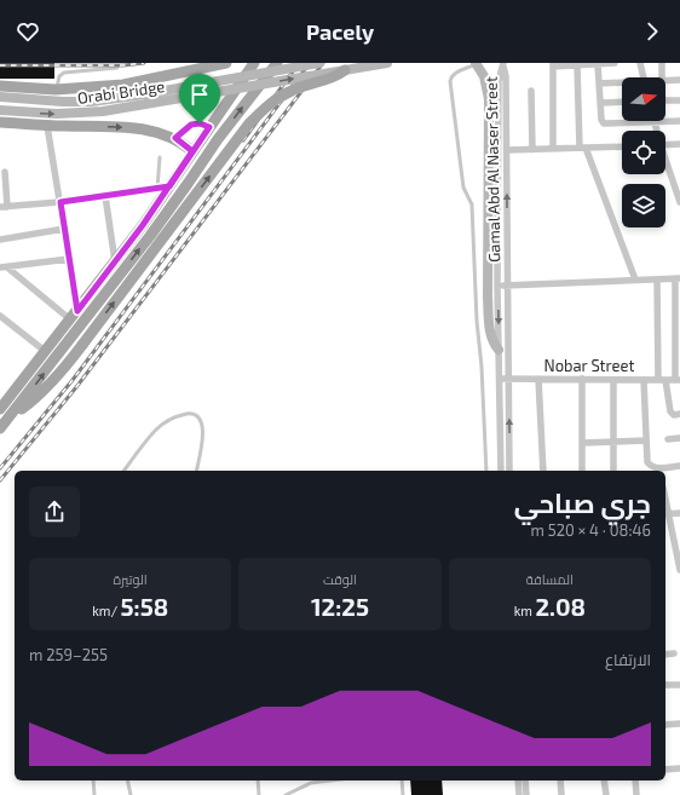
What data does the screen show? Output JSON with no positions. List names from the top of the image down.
{
  "streets": {
    "main road": ["Orabi Bridge"],
    "street": ["Gamal Abd Al Naser Street", "Nobar Street"]
  },
  "crossings": [
    ["Gamal Abd Al Naser Street", "Nobar Street"]
  ],
  "north": "right",
  "page": {
    "header": "Pacely",
    "heading": ["جري صباحي", "08:46 · 4 × 520 m"],
    "stats": [
      ["المسافة", "2.08 km"],
      ["الوقت", "12:25"],
      ["الوتيرة", "5:58 /km"]
    ],
    "chart": ["الارتفاع", "255–259 m"]
  }
}
